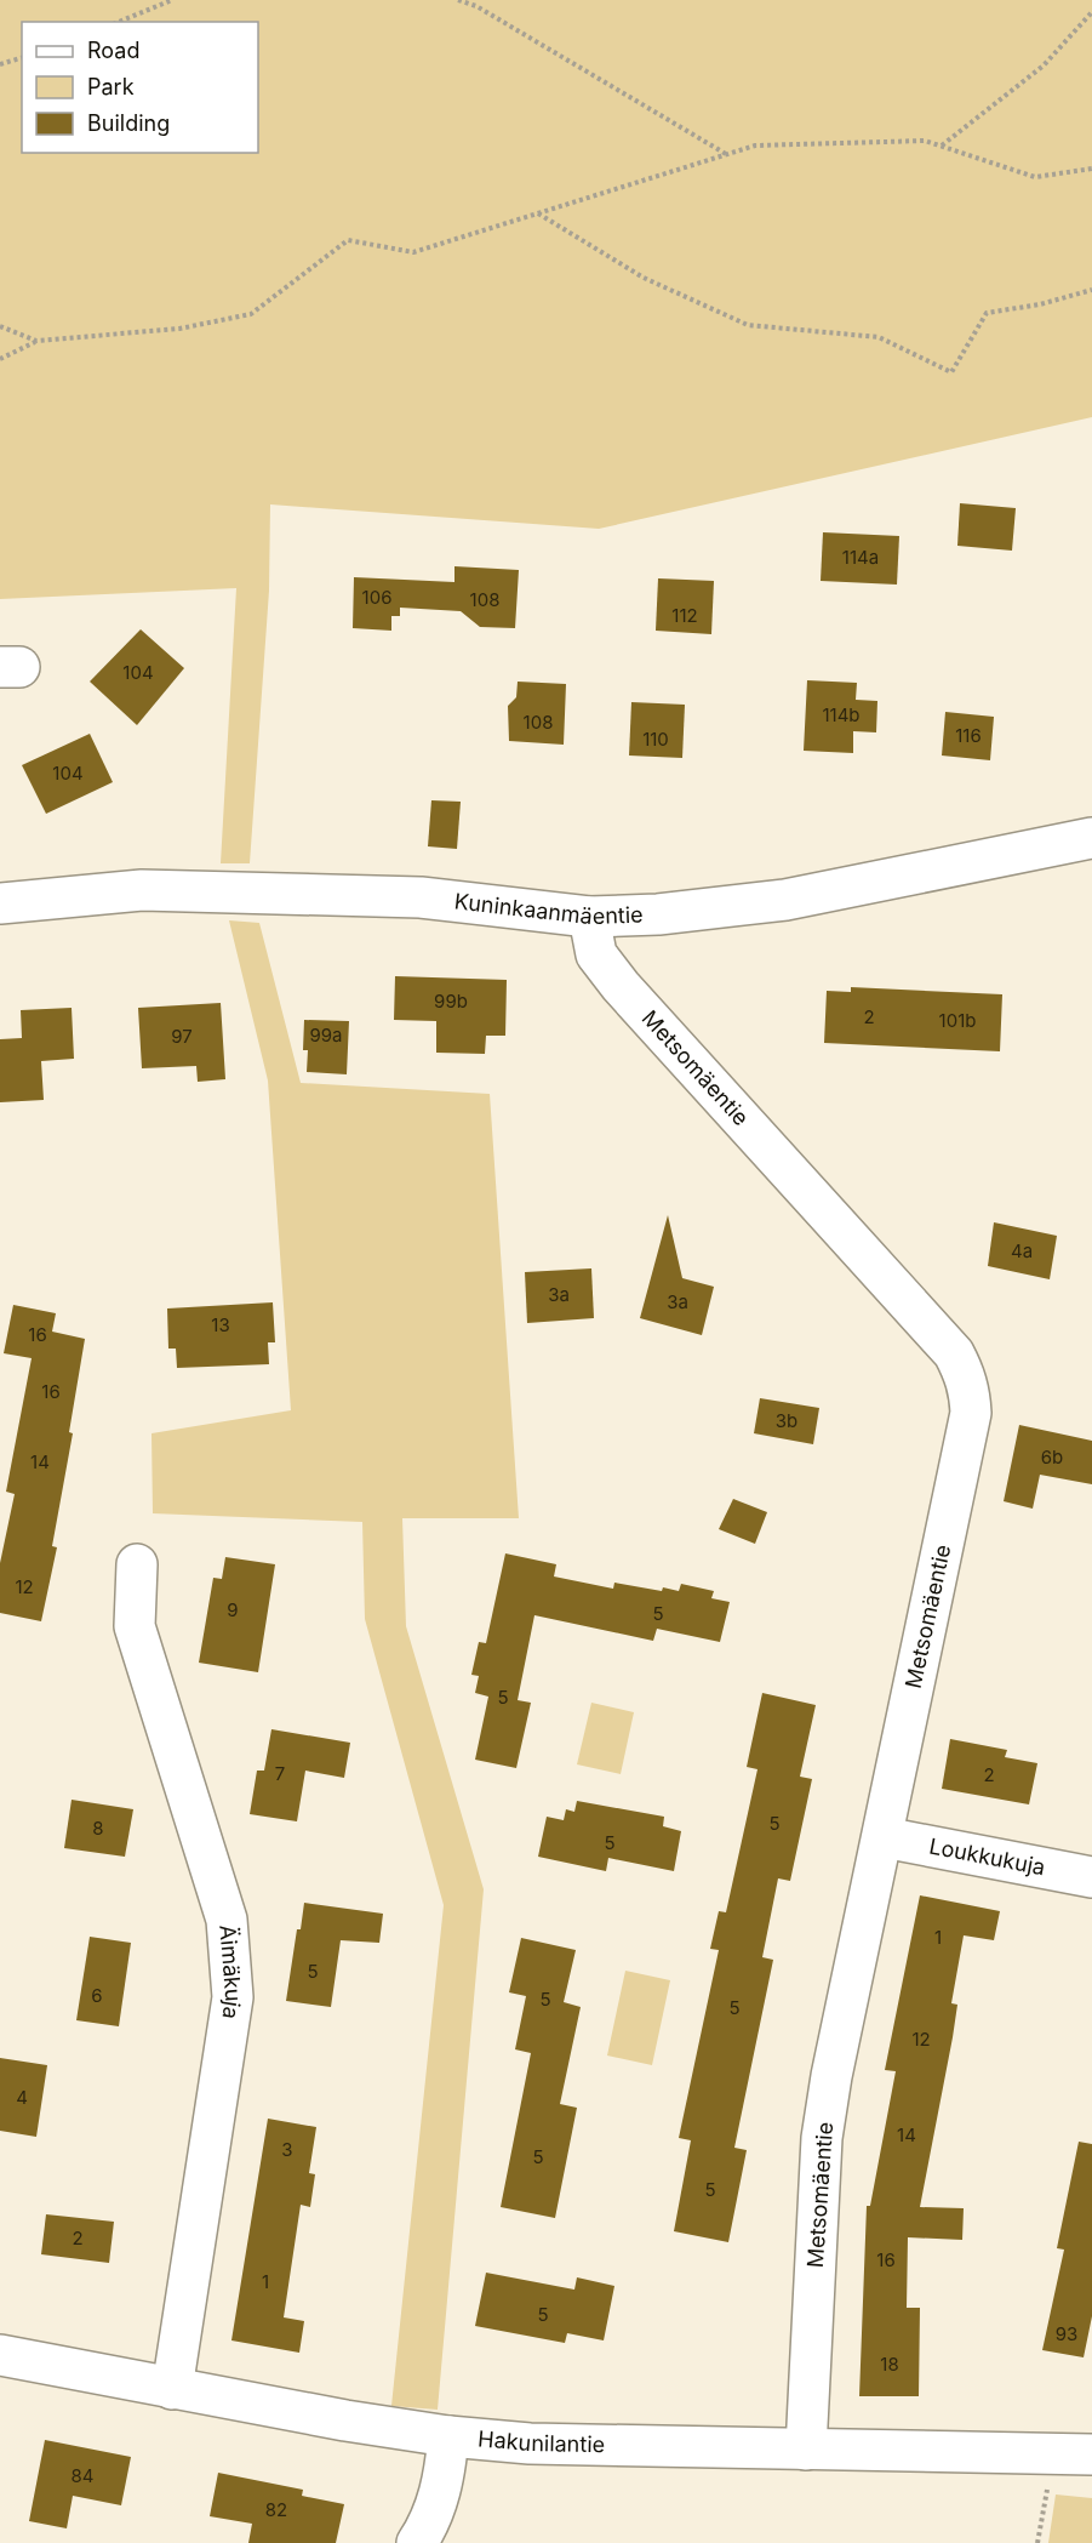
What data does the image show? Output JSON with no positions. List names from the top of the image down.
{
  "streets": {
    "street": [
      "Kuninkaanmäentie",
      "Metsomäentie",
      "Loukkukuja",
      "Äimäkuja",
      "Hakunilantie"
    ]
  },
  "crossings": [
    ["Kuninkaanmäentie", "Metsomäentie"],
    ["Metsomäentie", "Loukkukuja"],
    ["Metsomäentie", "Hakunilantie"],
    ["Äimäkuja", "Hakunilantie"]
  ],
  "house_numbers": [
    "114a",
    "106",
    "108",
    "112",
    "104",
    "114b",
    "108",
    "116",
    "110",
    "104",
    "99b",
    "2",
    "101b",
    "99a",
    "97",
    "4a",
    "3a",
    "3a",
    "13",
    "16",
    "16",
    "3b",
    "6b",
    "14",
    "12",
    "9",
    "5",
    "5",
    "7",
    "2",
    "5",
    "8",
    "5",
    "1",
    "5",
    "6",
    "5",
    "5",
    "12",
    "4",
    "14",
    "3",
    "5",
    "5",
    "2",
    "16",
    "1",
    "5",
    "93",
    "18",
    "84",
    "82"
  ],
  "legend": ["Road", "Park", "Building"]
}
